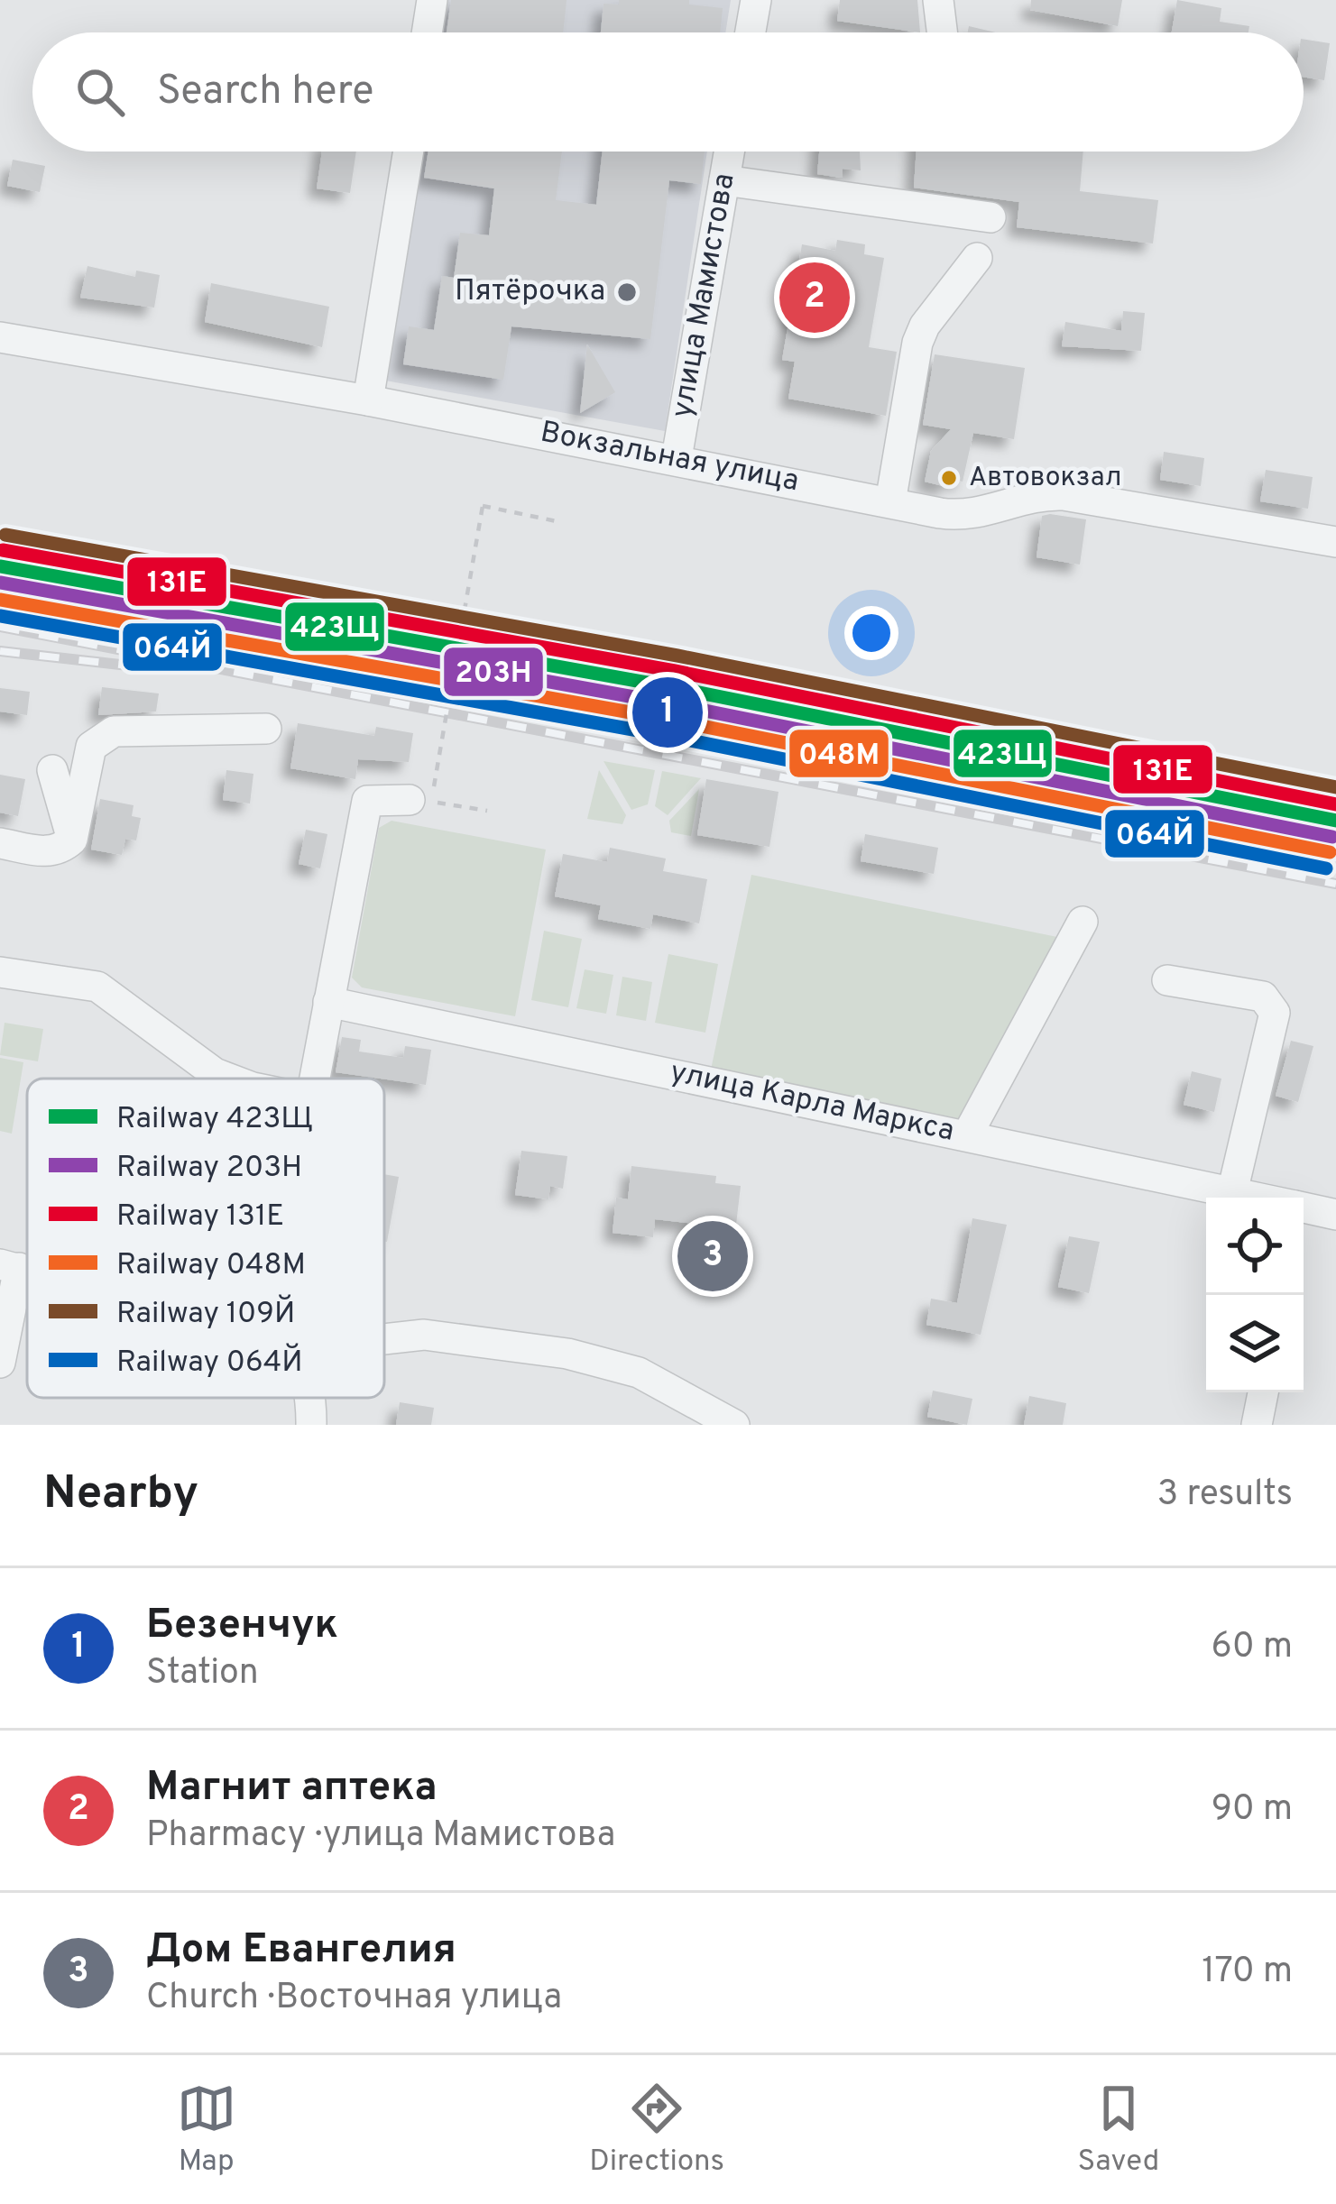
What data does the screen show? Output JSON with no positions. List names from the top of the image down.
{
  "streets": {
    "street": ["улица Мамистова", "Вокзальная улица", "улица Карла Маркса"]
  },
  "crossings": [
    ["улица Мамистова", "Вокзальная улица"]
  ],
  "places": ["Пятёрочка", "Автовокзал"],
  "lines": [
    "rail line 109Й",
    "rail line 131Е",
    "rail line 423Щ",
    "rail line 203Н",
    "rail line 048М",
    "rail line 064Й"
  ],
  "legend": [
    "Railway 423Щ",
    "Railway 203Н",
    "Railway 131Е",
    "Railway 048М",
    "Railway 109Й",
    "Railway 064Й"
  ],
  "page": {
    "search": "Search here",
    "pins": ["2", "1", "3"],
    "heading": ["Nearby", "3 results"],
    "list": [
      {
        "mark": "1",
        "name": "Безенчук",
        "note": "Station",
        "value": "60 m"
      },
      {
        "mark": "2",
        "name": "Магнит аптека",
        "note": "Pharmacy · улица Мамистова",
        "value": "90 m"
      },
      {
        "mark": "3",
        "name": "Дом Евангелия",
        "note": "Church · Восточная улица",
        "value": "170 m"
      }
    ],
    "nav": ["Map", "Directions", "Saved"]
  }
}
